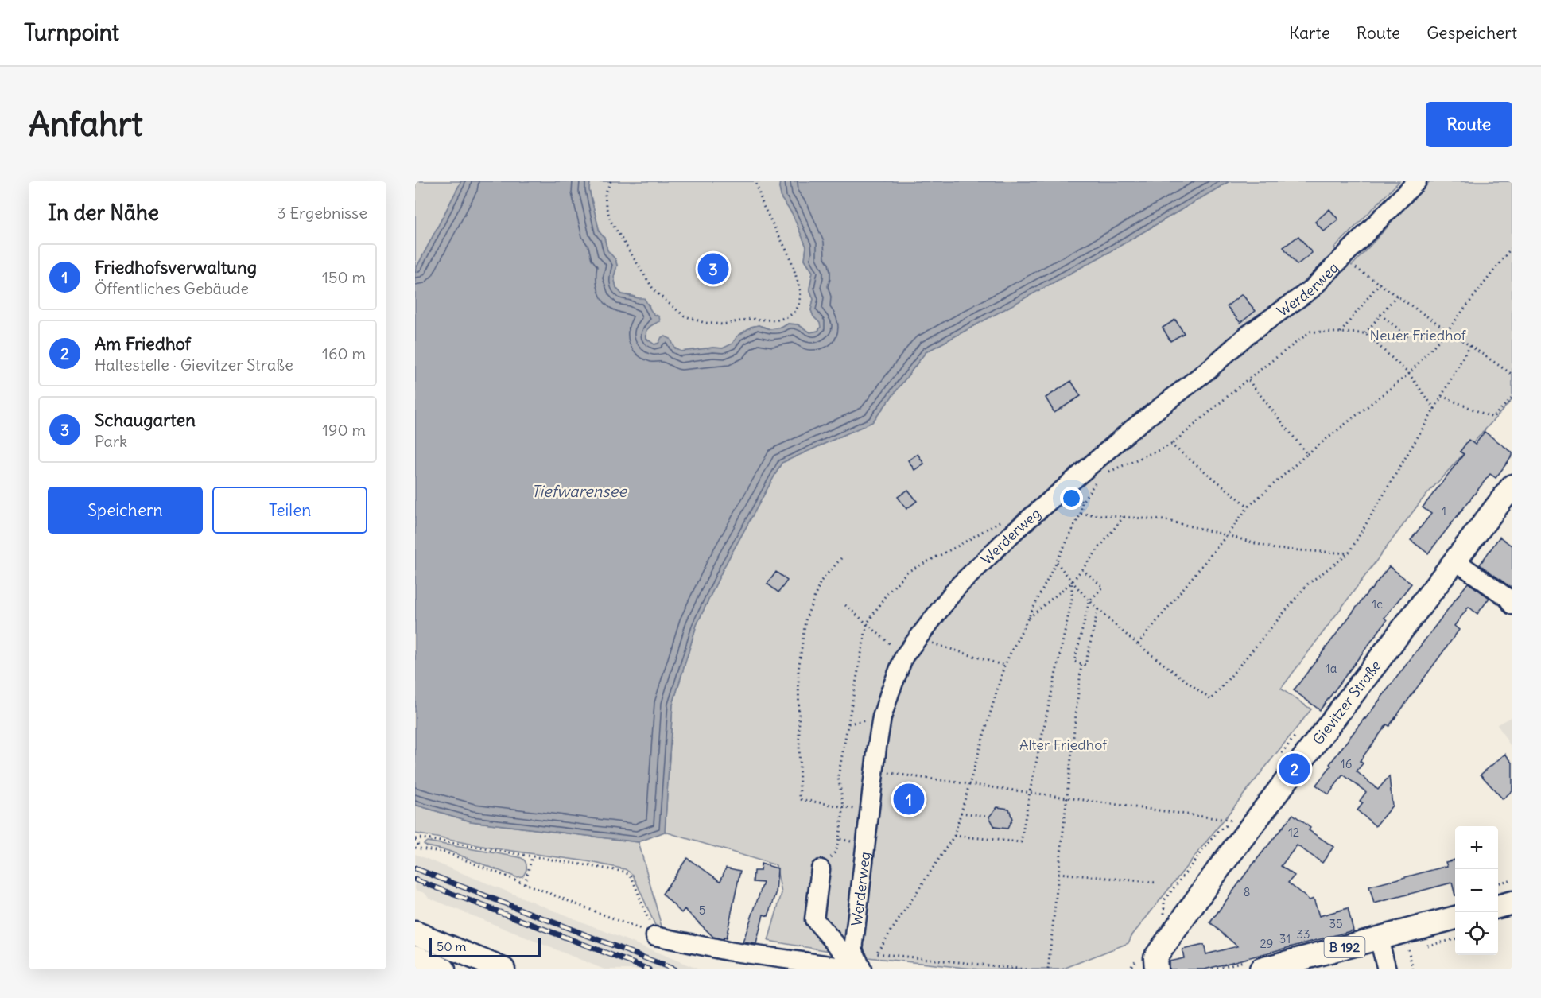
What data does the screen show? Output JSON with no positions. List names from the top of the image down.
{
  "streets": {
    "main road": ["Gievitzer Straße", "B 192"],
    "street": ["Werderweg"]
  },
  "water": ["Tiefwarensee"],
  "parks": ["Neuer Friedhof", "Alter Friedhof"],
  "house_numbers": [
    "1",
    "1c",
    "1a",
    "16",
    "12",
    "8",
    "5",
    "35",
    "33",
    "31",
    "29"
  ],
  "scale_bar": "50 m",
  "page": {
    "header": "Turnpoint",
    "nav": ["Karte", "Route", "Gespeichert"],
    "buttons": [
      "Route",
      ["Speichern", "Teilen"]
    ],
    "title": "Anfahrt",
    "heading": ["In der Nähe", "3 Ergebnisse"],
    "list": [
      {
        "mark": "1",
        "name": "Friedhofsverwaltung",
        "note": "Öffentliches Gebäude",
        "value": "150 m"
      },
      {
        "mark": "2",
        "name": "Am Friedhof",
        "note": "Haltestelle · Gievitzer Straße",
        "value": "160 m"
      },
      {
        "mark": "3",
        "name": "Schaugarten",
        "note": "Park",
        "value": "190 m"
      }
    ],
    "pins": ["3", "2", "1"],
    "map_buttons": ["+", "−"],
    "scale": "50 m"
  }
}
